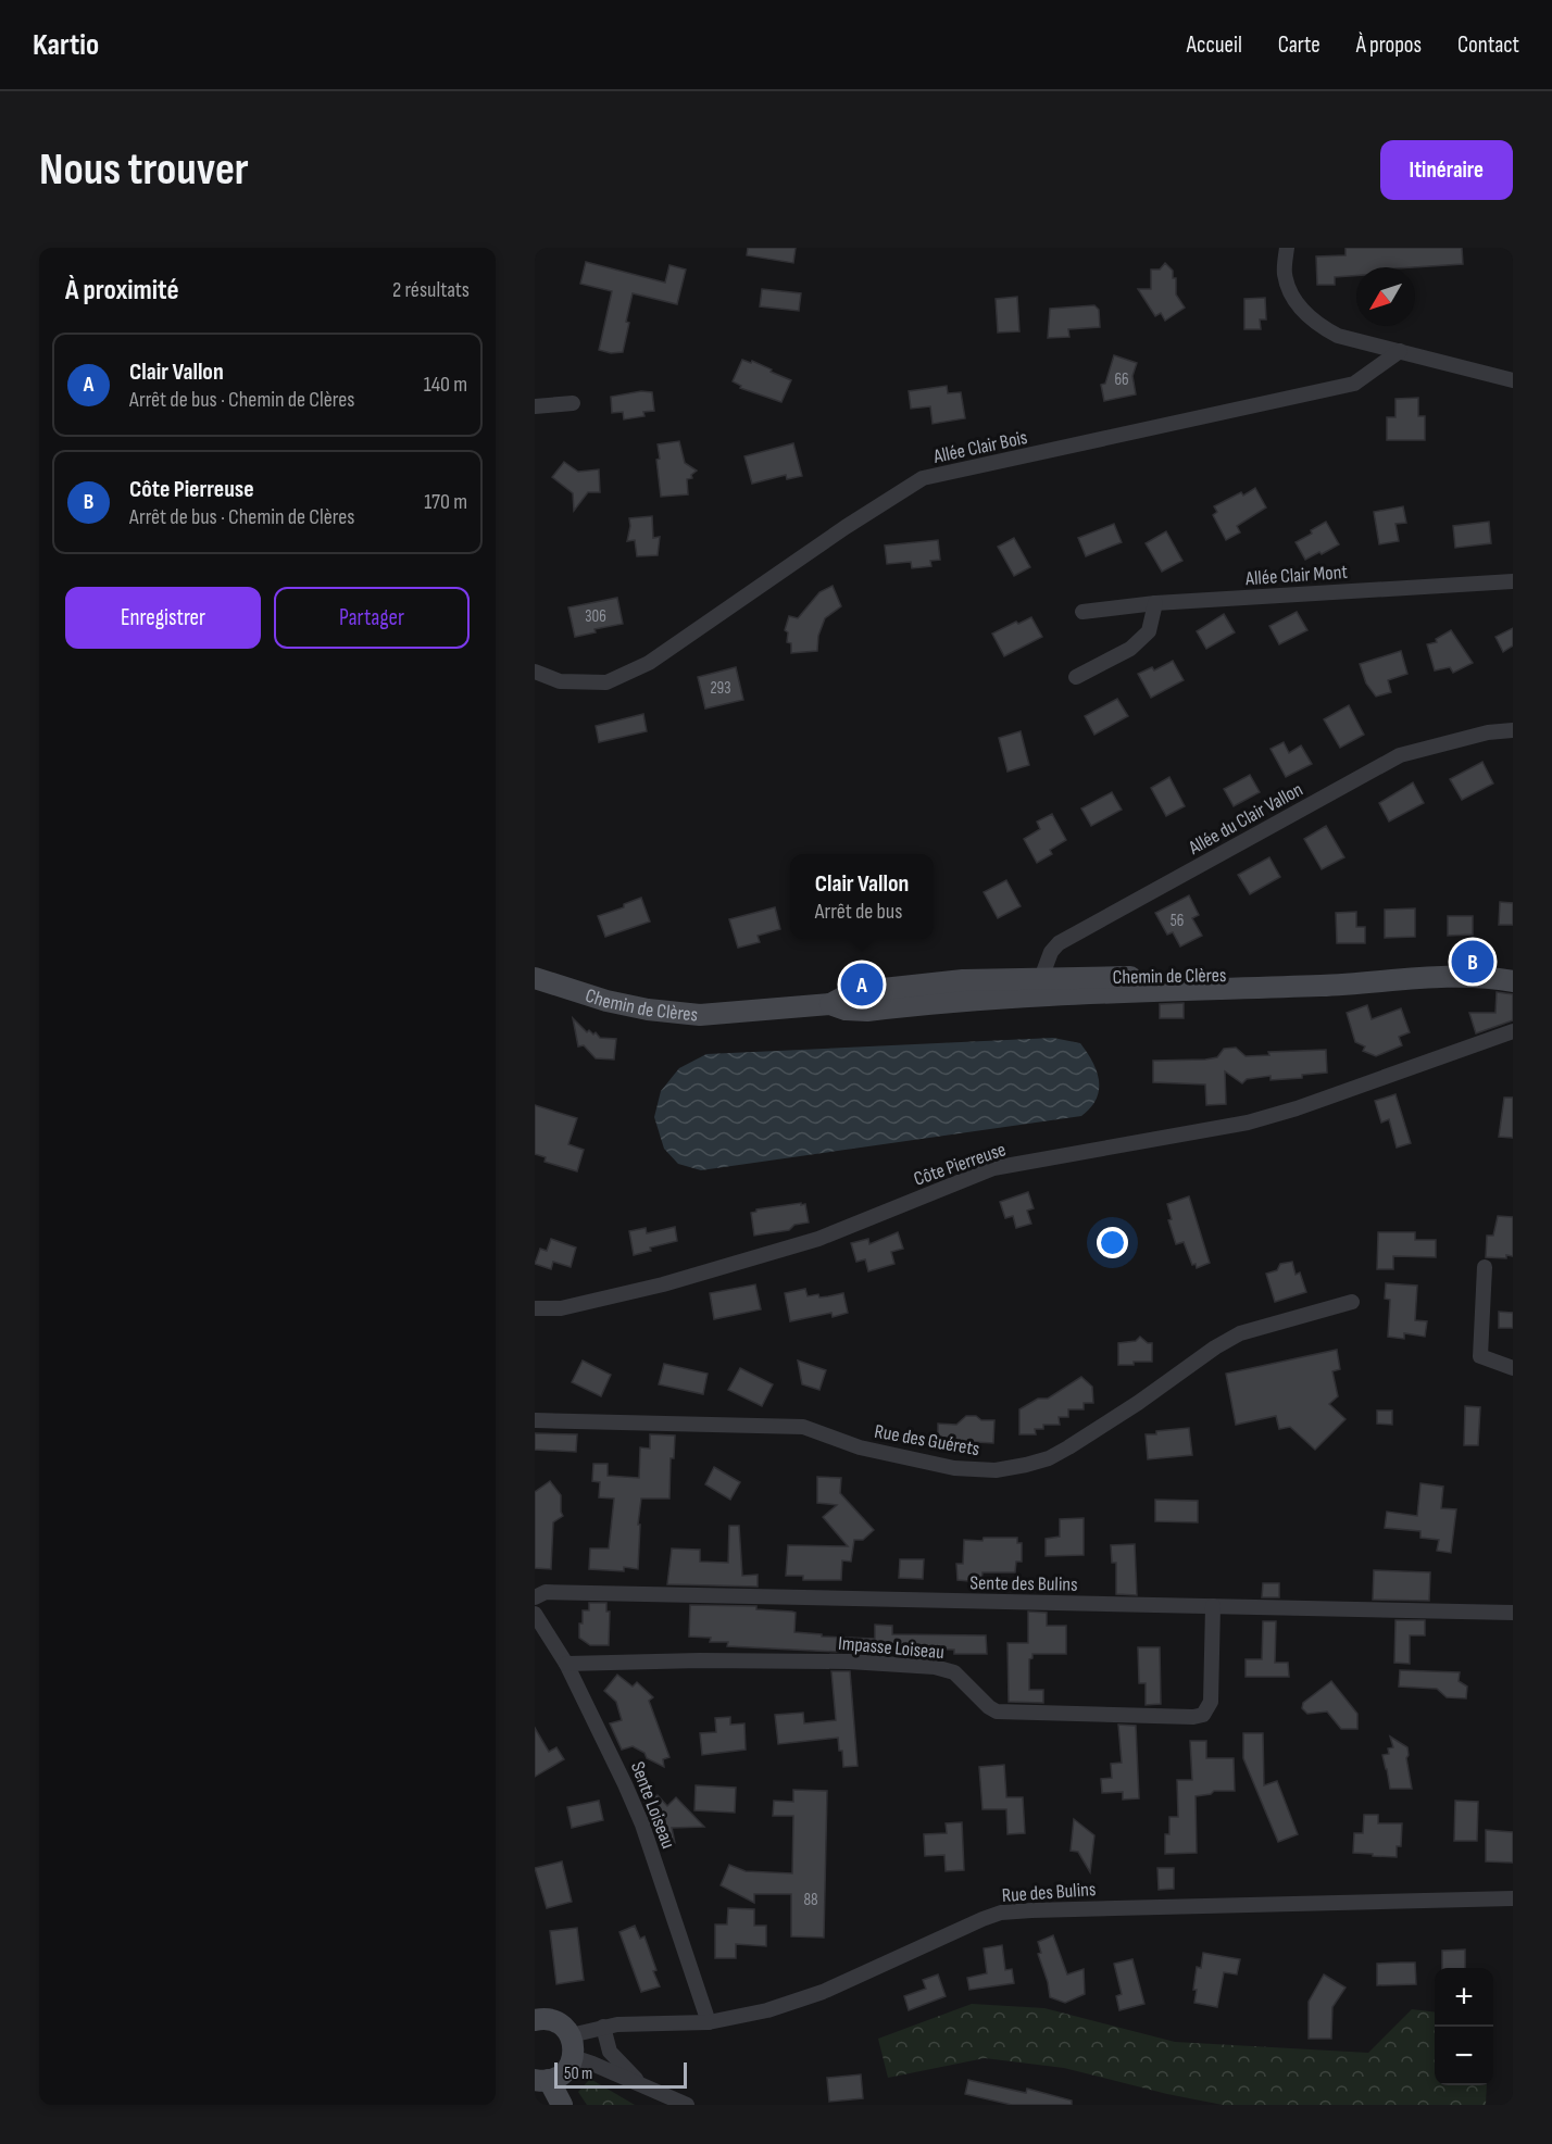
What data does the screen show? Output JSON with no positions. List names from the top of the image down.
{
  "streets": {
    "street": [
      "Allée Clair Bois",
      "Allée Clair Mont",
      "Allée du Clair Vallon",
      "Chemin de Clères",
      "Côte Pierreuse",
      "Rue des Guérets",
      "Sente des Bulins",
      "Impasse Loiseau",
      "Sente Loiseau",
      "Rue des Bulins"
    ]
  },
  "crossings": [
    ["Allée du Clair Vallon", "Chemin de Clères"],
    ["Sente des Bulins", "Impasse Loiseau"],
    ["Impasse Loiseau", "Sente Loiseau"],
    ["Sente Loiseau", "Rue des Bulins"]
  ],
  "house_numbers": [
    "66",
    "306",
    "293",
    "56",
    "88"
  ],
  "scale_bar": "50 m",
  "north": "bottom left",
  "page": {
    "header": "Kartio",
    "nav": [
      "Accueil",
      "Carte",
      "À propos",
      "Contact"
    ],
    "buttons": [
      "Itinéraire",
      ["Enregistrer", "Partager"]
    ],
    "title": "Nous trouver",
    "heading": ["À proximité", "2 résultats"],
    "list": [
      {
        "mark": "A",
        "name": "Clair Vallon",
        "note": "Arrêt de bus · Chemin de Clères",
        "value": "140 m"
      },
      {
        "mark": "B",
        "name": "Côte Pierreuse",
        "note": "Arrêt de bus · Chemin de Clères",
        "value": "170 m"
      }
    ],
    "popup": ["Clair Vallon", "Arrêt de bus"],
    "pins": ["B", "A"],
    "map_buttons": ["+", "−"],
    "scale": "50 m"
  }
}
